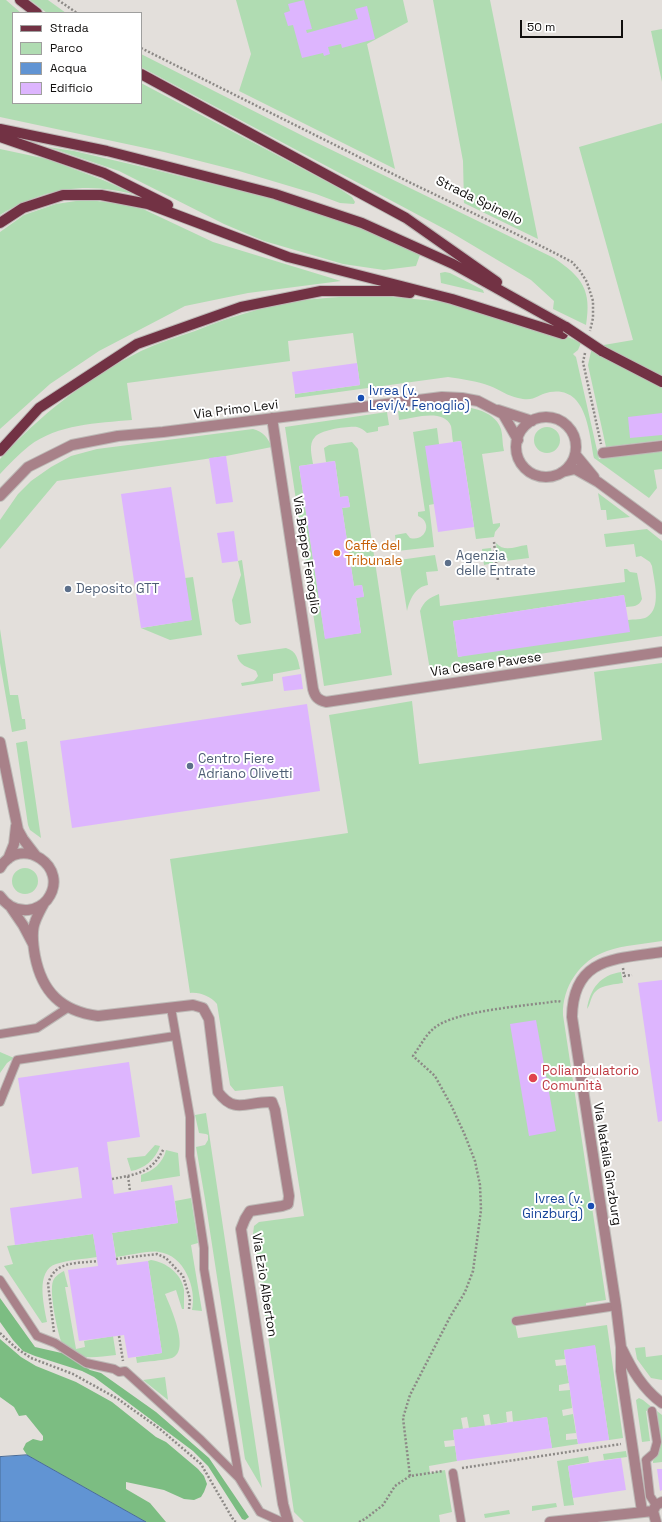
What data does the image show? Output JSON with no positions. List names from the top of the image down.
{
  "streets": {
    "street": [
      "Via Primo Levi",
      "Via Beppe Fenoglio",
      "Via Cesare Pavese",
      "Via Natalia Ginzburg",
      "Via Ezio Alberton"
    ],
    "path": ["Strada Spinello"]
  },
  "crossings": [
    ["Via Primo Levi", "Via Beppe Fenoglio"],
    ["Via Beppe Fenoglio", "Via Cesare Pavese"]
  ],
  "places": [
    "Ivrea (v. Levi/v. Fenoglio)",
    "Caffè del Tribunale",
    "Agenzia delle Entrate",
    "Deposito GTT",
    "Centro Fiere Adriano Olivetti",
    "Poliambulatorio Comunità",
    "Ivrea (v. Ginzburg)"
  ],
  "legend": [
    "Strada",
    "Parco",
    "Acqua",
    "Edificio"
  ],
  "scale_bar": "50 m"
}
